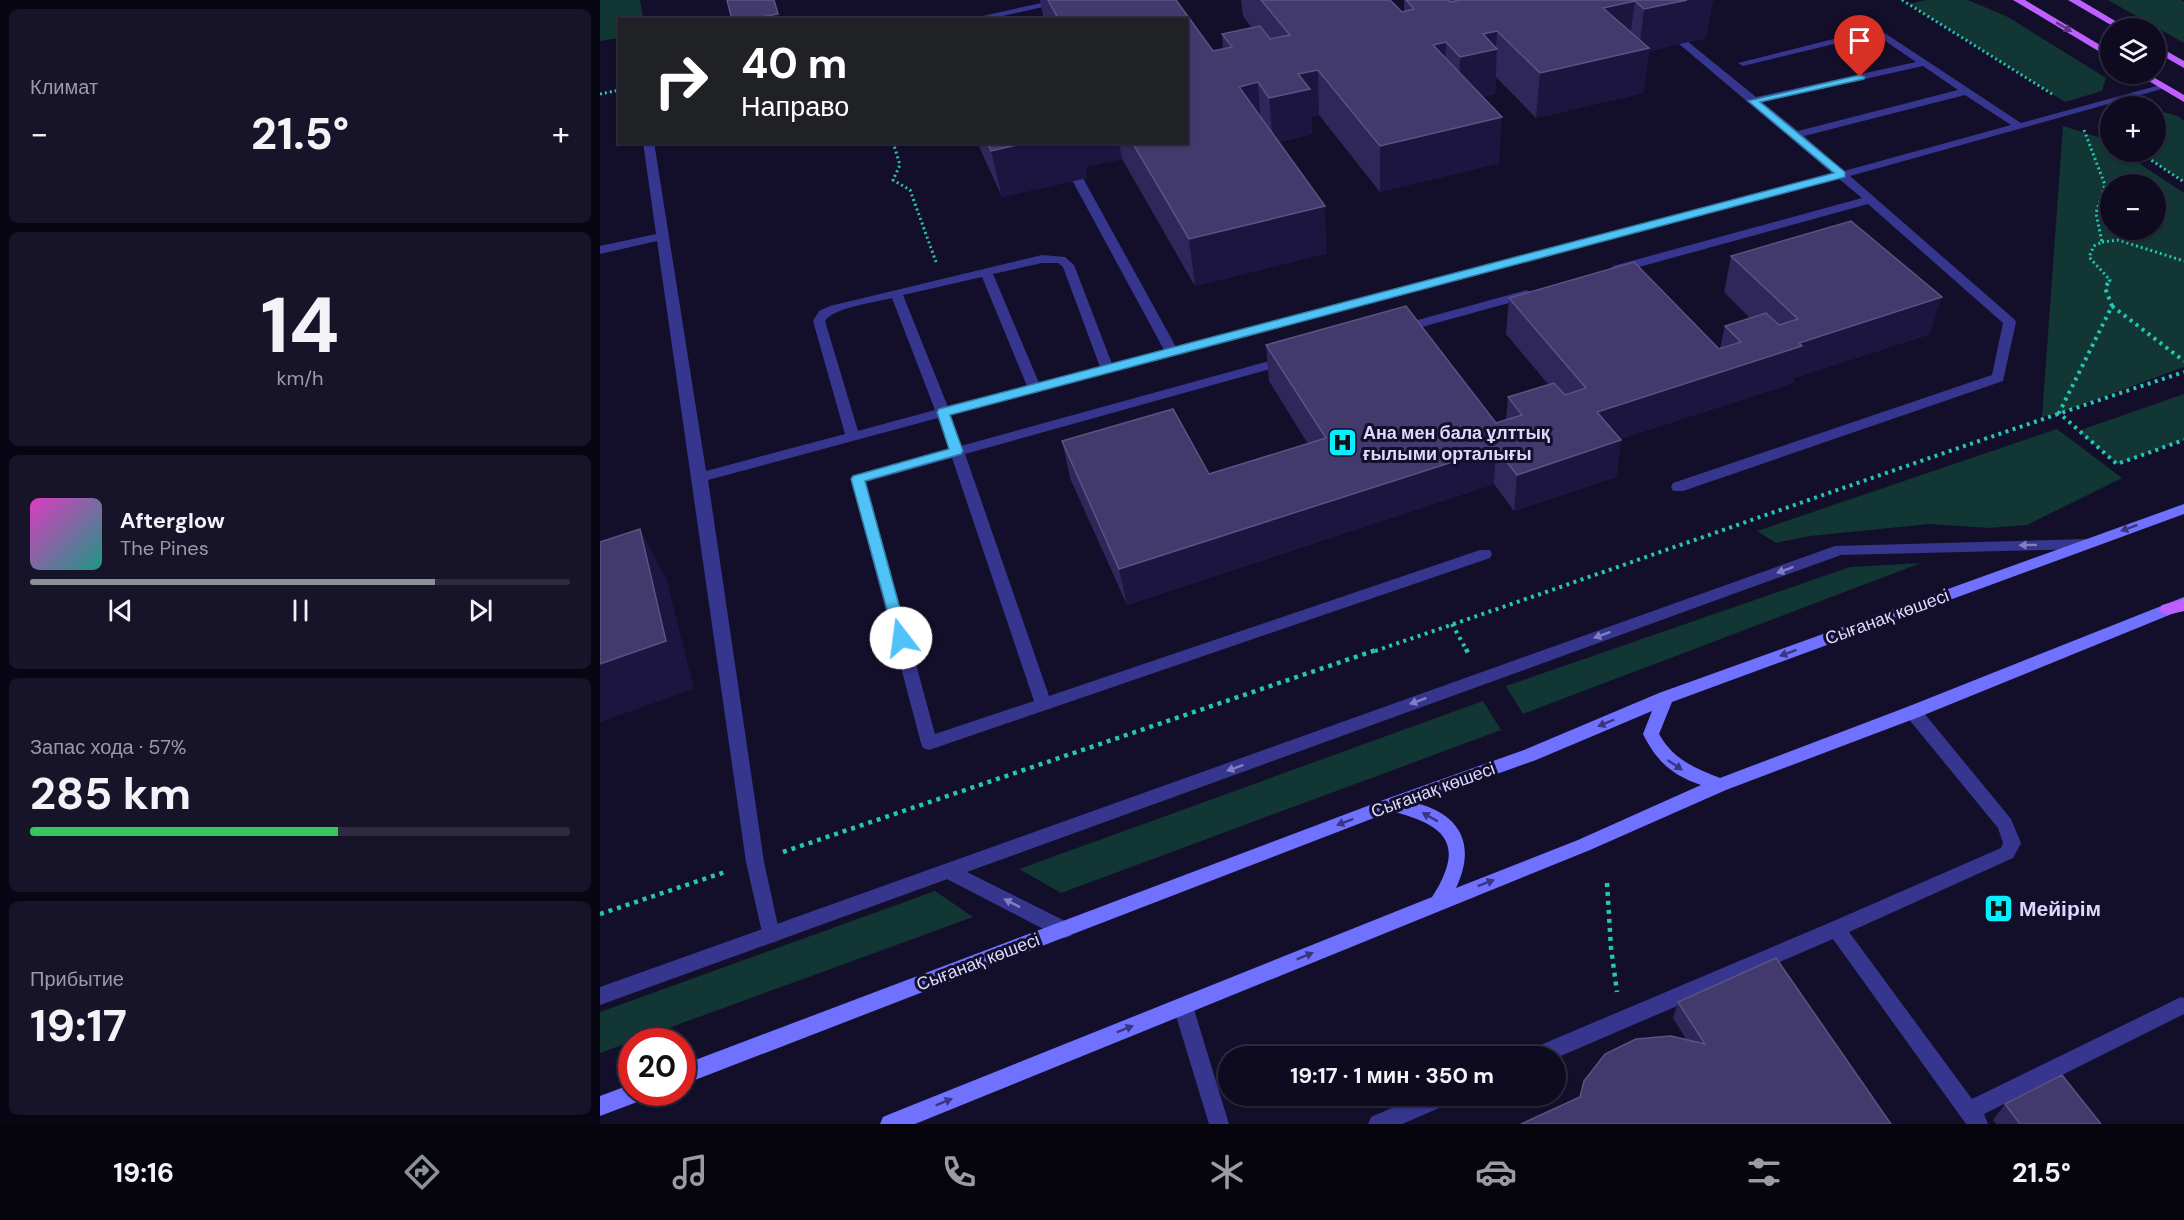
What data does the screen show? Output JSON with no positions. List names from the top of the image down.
{
  "streets": {
    "main road": ["Сығанақ көшесі"]
  },
  "places": {
    "hospital": ["Ана мен бала ұлттық ғылыми орталығы", "Мейірім"]
  },
  "page": {
    "tile": [
      "Климат",
      ["14", "km/h"],
      ["Запас хода · 57%", "285 km"],
      ["Прибытие", "19:17"]
    ],
    "map_buttons": ["+", "−"],
    "turn": ["40 m", "Направо"],
    "heat": ["−", "21.5°", "+"],
    "song": ["Afterglow", "The Pines"],
    "limit": "20",
    "trip": "19:17 · 1 мин · 350 m",
    "tabs": ["19:16", "21.5°"]
  }
}
